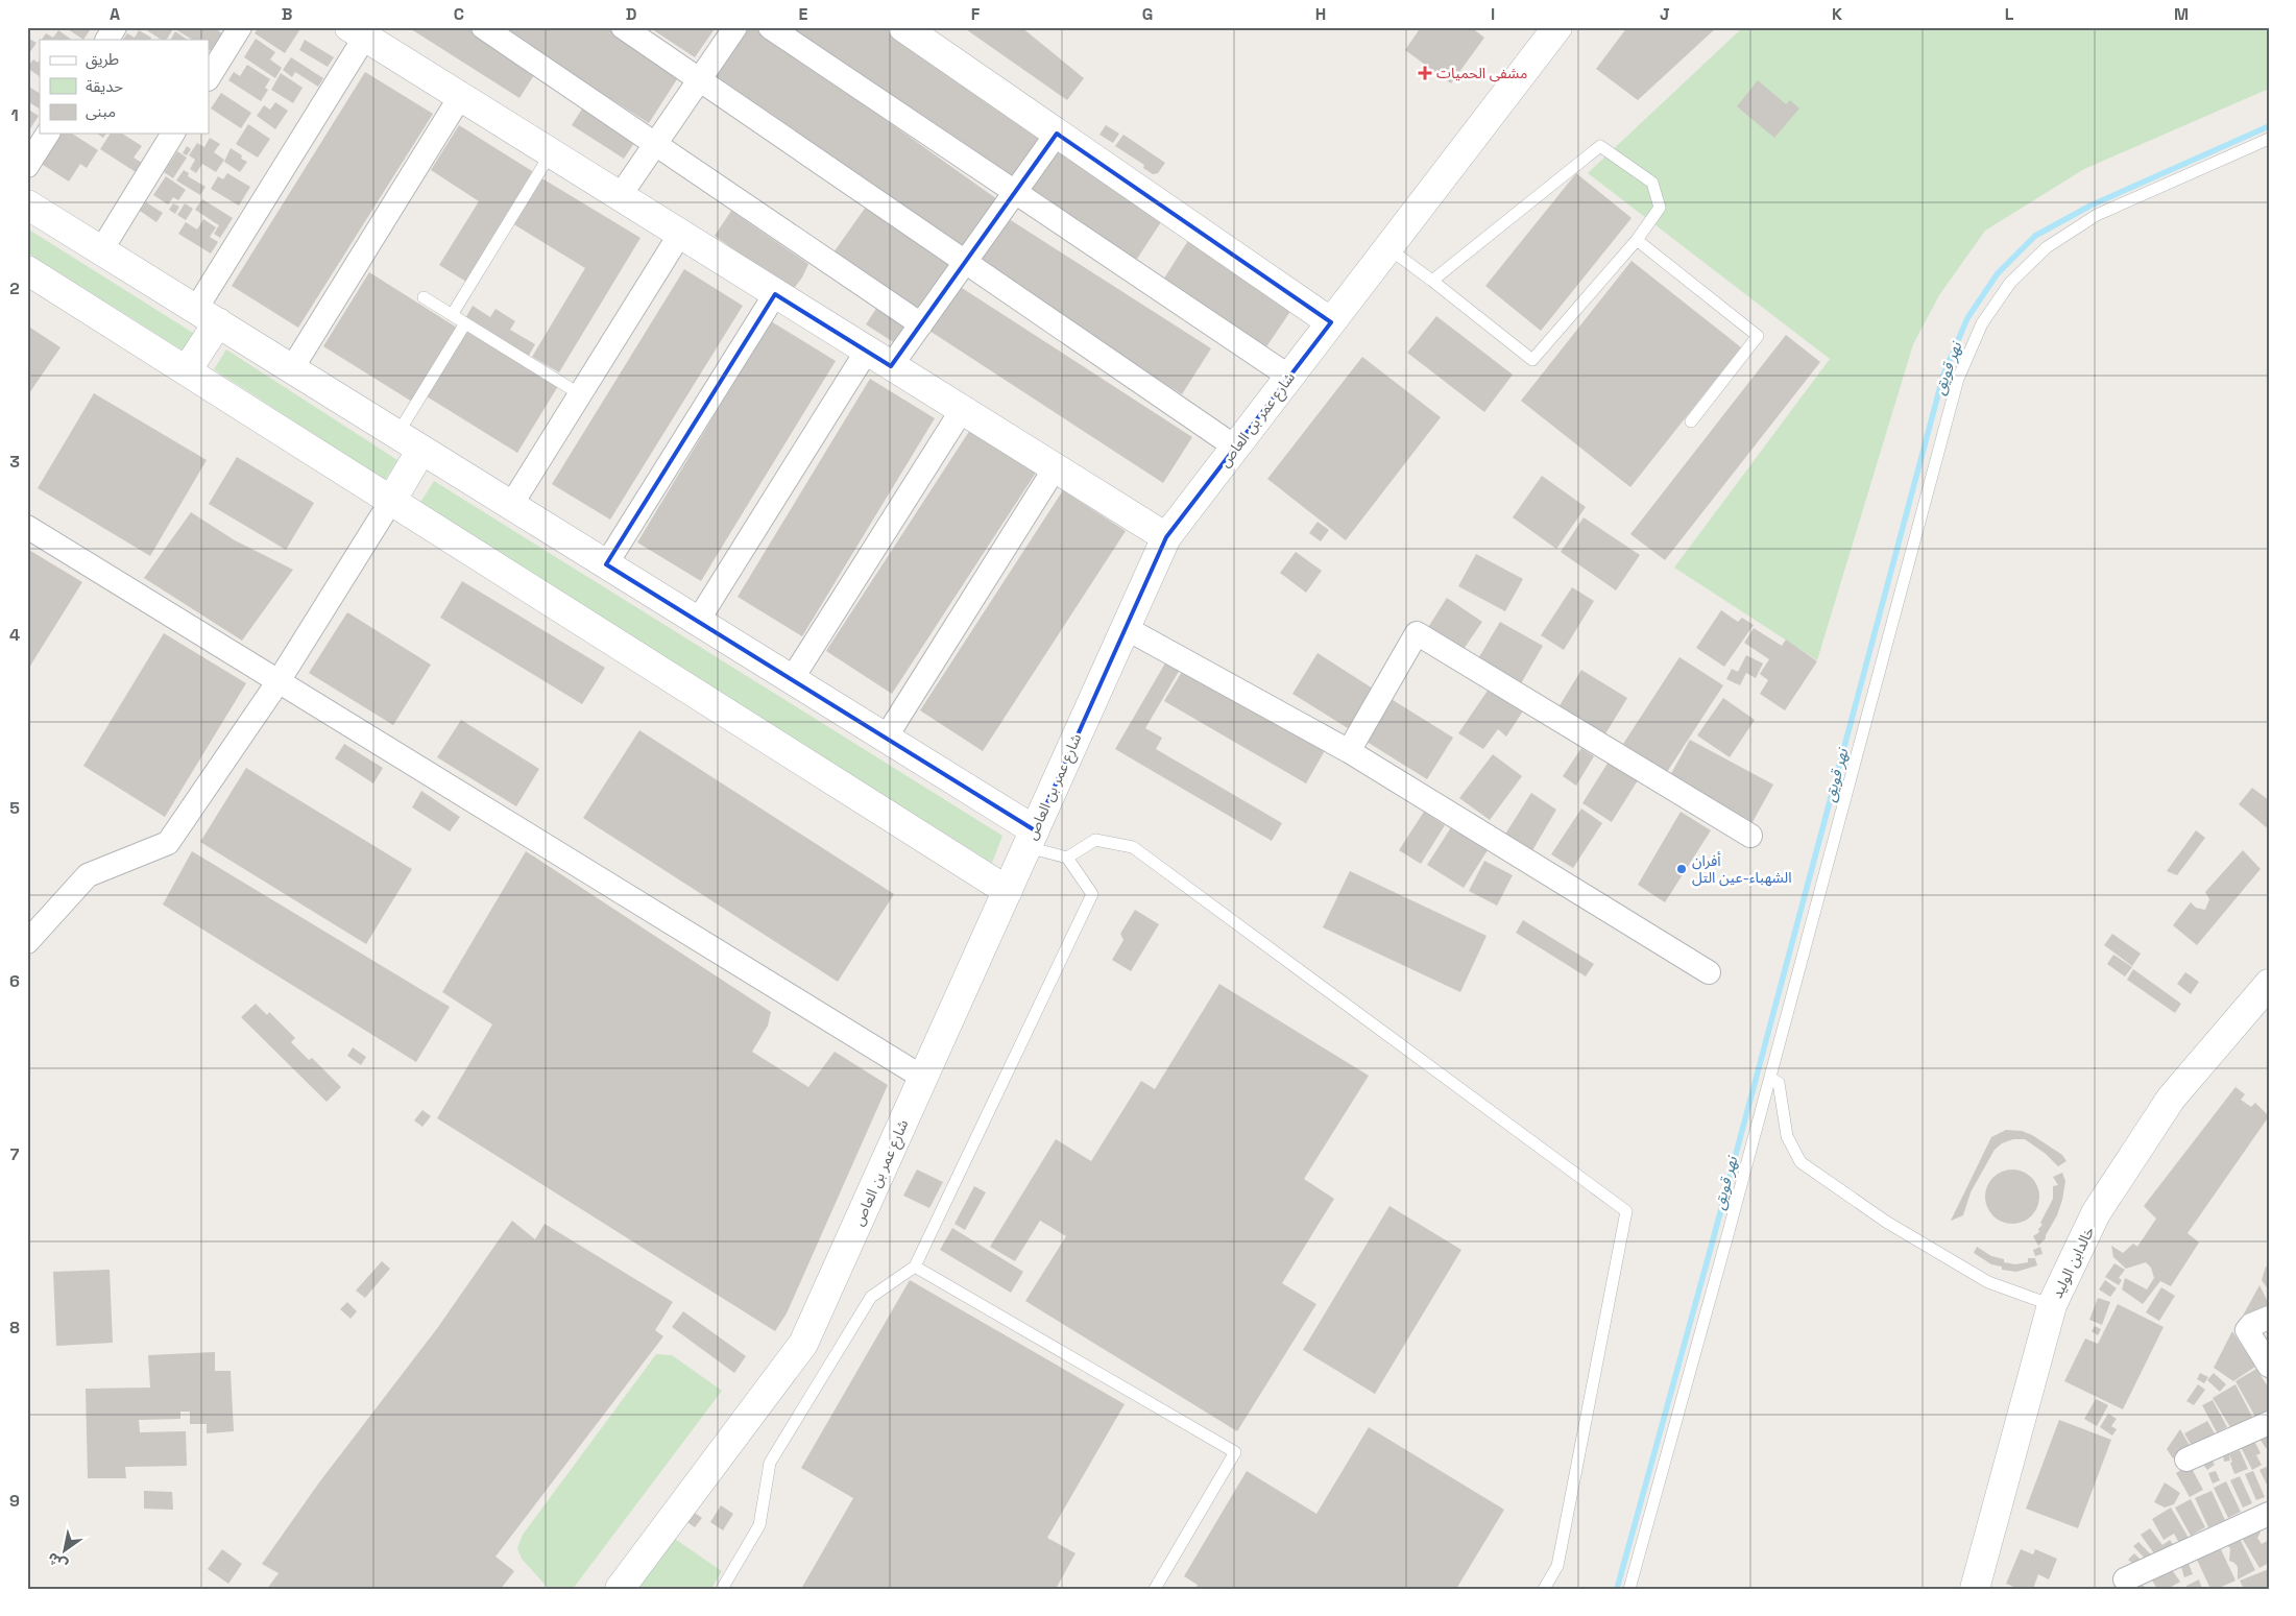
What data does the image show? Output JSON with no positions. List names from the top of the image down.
{
  "streets": {
    "street": ["شارع عمر بن العاص", "خالدابن الوليد"]
  },
  "water": ["نهر قويق"],
  "places": {
    "health": ["مشفى الحميات"],
    "other": ["أفران الشهباء-عين التل"]
  },
  "legend": ["طريق", "حديقة", "مبنى"],
  "north": "bottom left",
  "grid": {
    "columns": [
      "A",
      "B",
      "C",
      "D",
      "E",
      "F",
      "G",
      "H",
      "I",
      "J",
      "K",
      "L",
      "M"
    ],
    "rows": [
      "1",
      "2",
      "3",
      "4",
      "5",
      "6",
      "7",
      "8",
      "9"
    ]
  }
}
